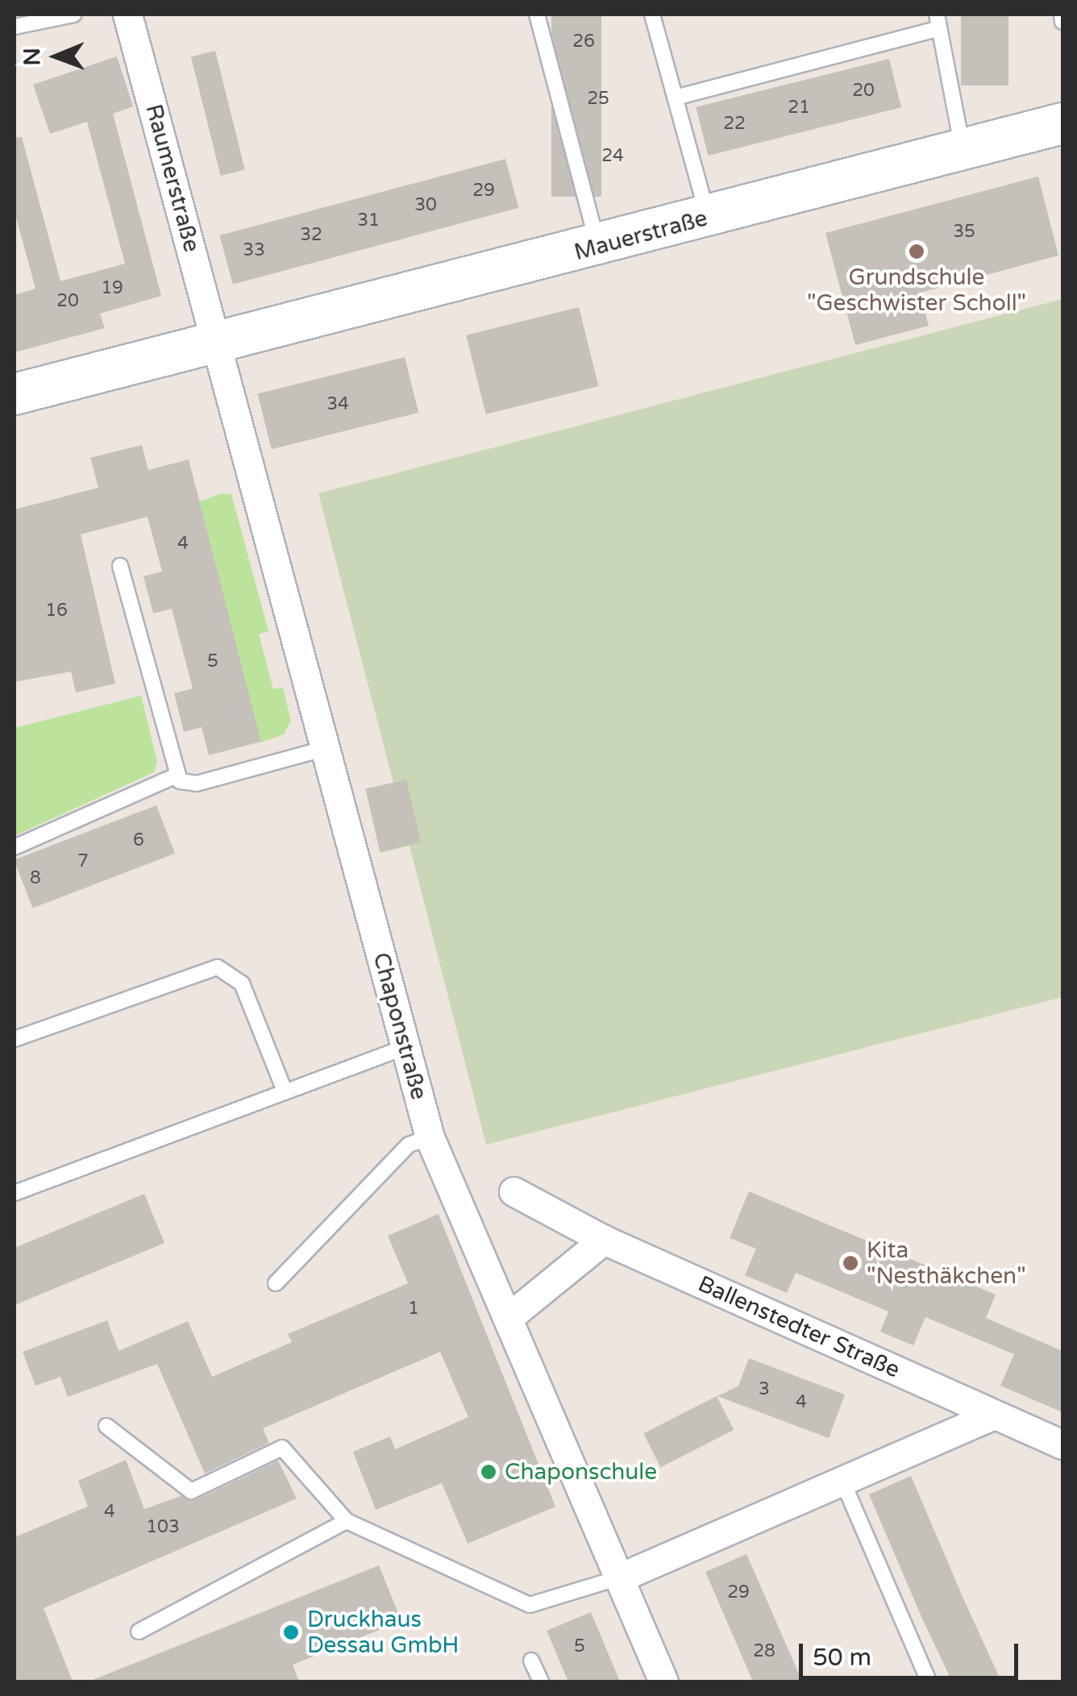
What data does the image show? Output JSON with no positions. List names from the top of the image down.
{
  "streets": {
    "street": [
      "Raumerstraße",
      "Mauerstraße",
      "Chaponstraße",
      "Ballenstedter Straße"
    ]
  },
  "crossings": [
    ["Raumerstraße", "Mauerstraße"],
    ["Raumerstraße", "Chaponstraße"],
    ["Mauerstraße", "Chaponstraße"]
  ],
  "places": [
    "Grundschule \"Geschwister Scholl\"",
    "Kita \"Nesthäkchen\"",
    "Chaponschule",
    "Druckhaus Dessau GmbH"
  ],
  "house_numbers": [
    "26",
    "20",
    "25",
    "21",
    "22",
    "24",
    "29",
    "30",
    "31",
    "35",
    "32",
    "33",
    "19",
    "20",
    "34",
    "4",
    "16",
    "5",
    "6",
    "7",
    "8",
    "1",
    "3",
    "4",
    "4",
    "103",
    "29",
    "5",
    "28"
  ],
  "scale_bar": "50 m",
  "north": "left"
}
